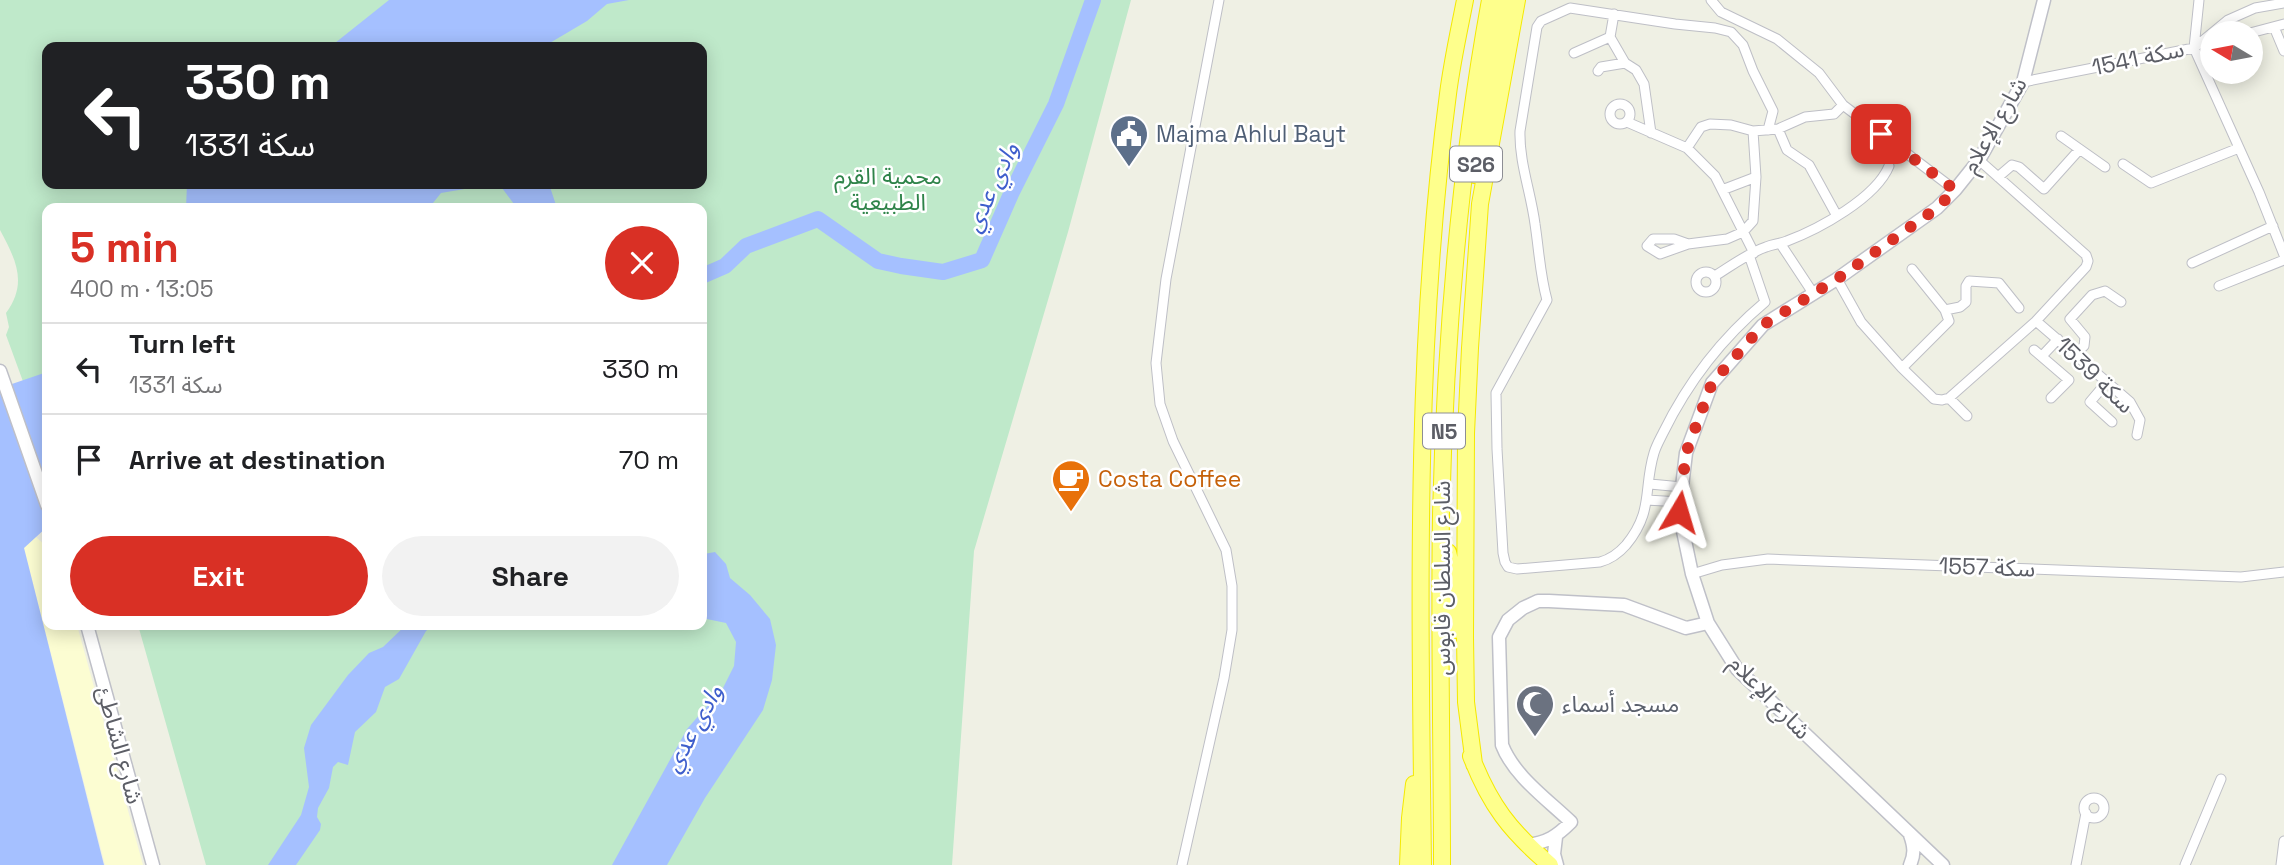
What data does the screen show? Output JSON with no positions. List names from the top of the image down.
{
  "streets": {
    "highway": ["S26", "N5", "شارع السلطان قابوس"],
    "main road": ["شارع الإعلام", "شارع الشاطئ"],
    "street": ["سكة 1541", "سكة 1539", "سكة 1557"]
  },
  "crossings": [
    ["سكة 1541", "شارع الإعلام"],
    ["شارع الإعلام", "سكة 1539"],
    ["شارع الإعلام", "سكة 1557"],
    ["S26", "شارع السلطان قابوس"]
  ],
  "water": ["وادي عدي"],
  "parks": ["محمية القرم الطبيعية"],
  "places": {
    "public building": ["Majma Ahlul Bayt"],
    "cafe": ["Costa Coffee"],
    "mosque": ["مسجد أسماء"]
  },
  "north": "left",
  "page": {
    "turn": ["330 m", "سكة 1331"],
    "heading": ["5 min", "400 m · 13:05"],
    "list": [
      {
        "name": "Turn left",
        "note": "سكة 1331",
        "value": "330 m"
      },
      {
        "name": "Arrive at destination",
        "value": "70 m"
      }
    ],
    "buttons": ["Exit", "Share"]
  }
}
